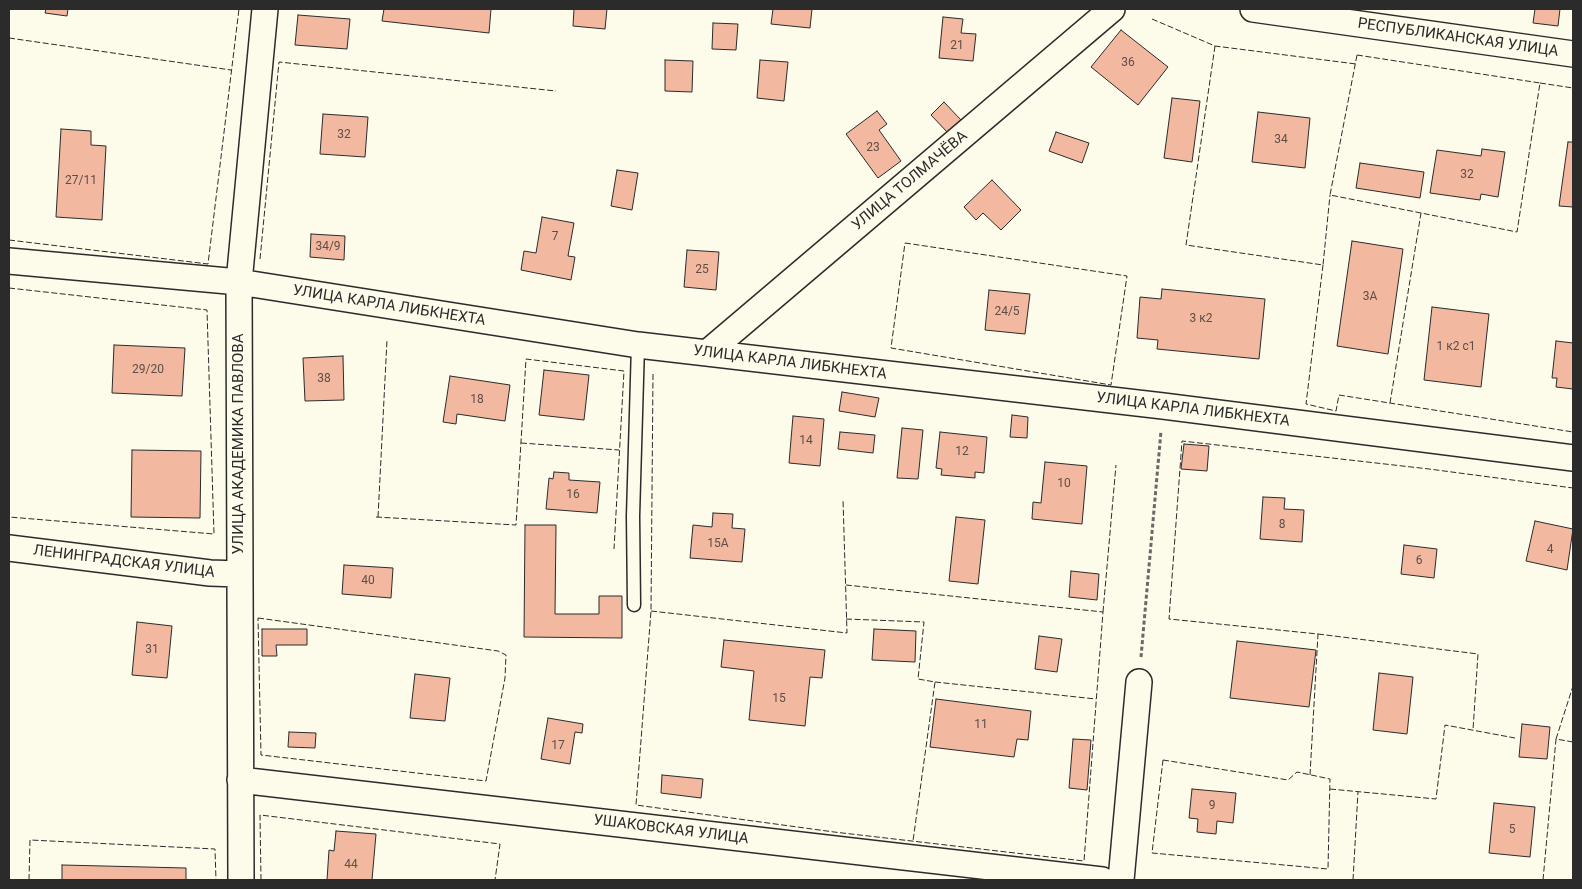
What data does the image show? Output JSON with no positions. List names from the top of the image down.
{
  "streets": {
    "street": [
      "РЕСПУБЛИКАНСКАЯ УЛИЦА",
      "УЛИЦА ТОЛМАЧЁВА",
      "УЛИЦА КАРЛА ЛИБКНЕХТА",
      "УЛИЦА АКАДЕМИКА ПАВЛОВА",
      "ЛЕНИНГРАДСКАЯ УЛИЦА",
      "УШАКОВСКАЯ УЛИЦА"
    ]
  },
  "crossings": [
    ["УЛИЦА ТОЛМАЧЁВА", "УЛИЦА КАРЛА ЛИБКНЕХТА"],
    ["УЛИЦА КАРЛА ЛИБКНЕХТА", "УЛИЦА АКАДЕМИКА ПАВЛОВА"],
    ["УЛИЦА АКАДЕМИКА ПАВЛОВА", "ЛЕНИНГРАДСКАЯ УЛИЦА"],
    ["УЛИЦА АКАДЕМИКА ПАВЛОВА", "УШАКОВСКАЯ УЛИЦА"]
  ],
  "house_numbers": [
    "21",
    "36",
    "32",
    "34",
    "23",
    "32",
    "27/11",
    "7",
    "34/9",
    "25",
    "3А",
    "24/5",
    "3 к2",
    "1 к2 с1",
    "29/20",
    "38",
    "18",
    "14",
    "12",
    "10",
    "16",
    "8",
    "15А",
    "4",
    "6",
    "40",
    "31",
    "15",
    "11",
    "17",
    "9",
    "5",
    "44"
  ]
}
